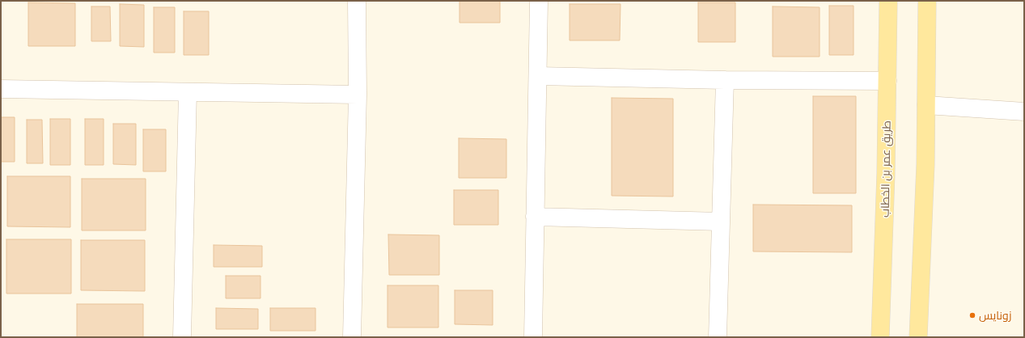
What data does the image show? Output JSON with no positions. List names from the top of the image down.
{
  "streets": {
    "main road": ["طريق عمر بن الخطاب"]
  },
  "places": ["زونايس"]
}
